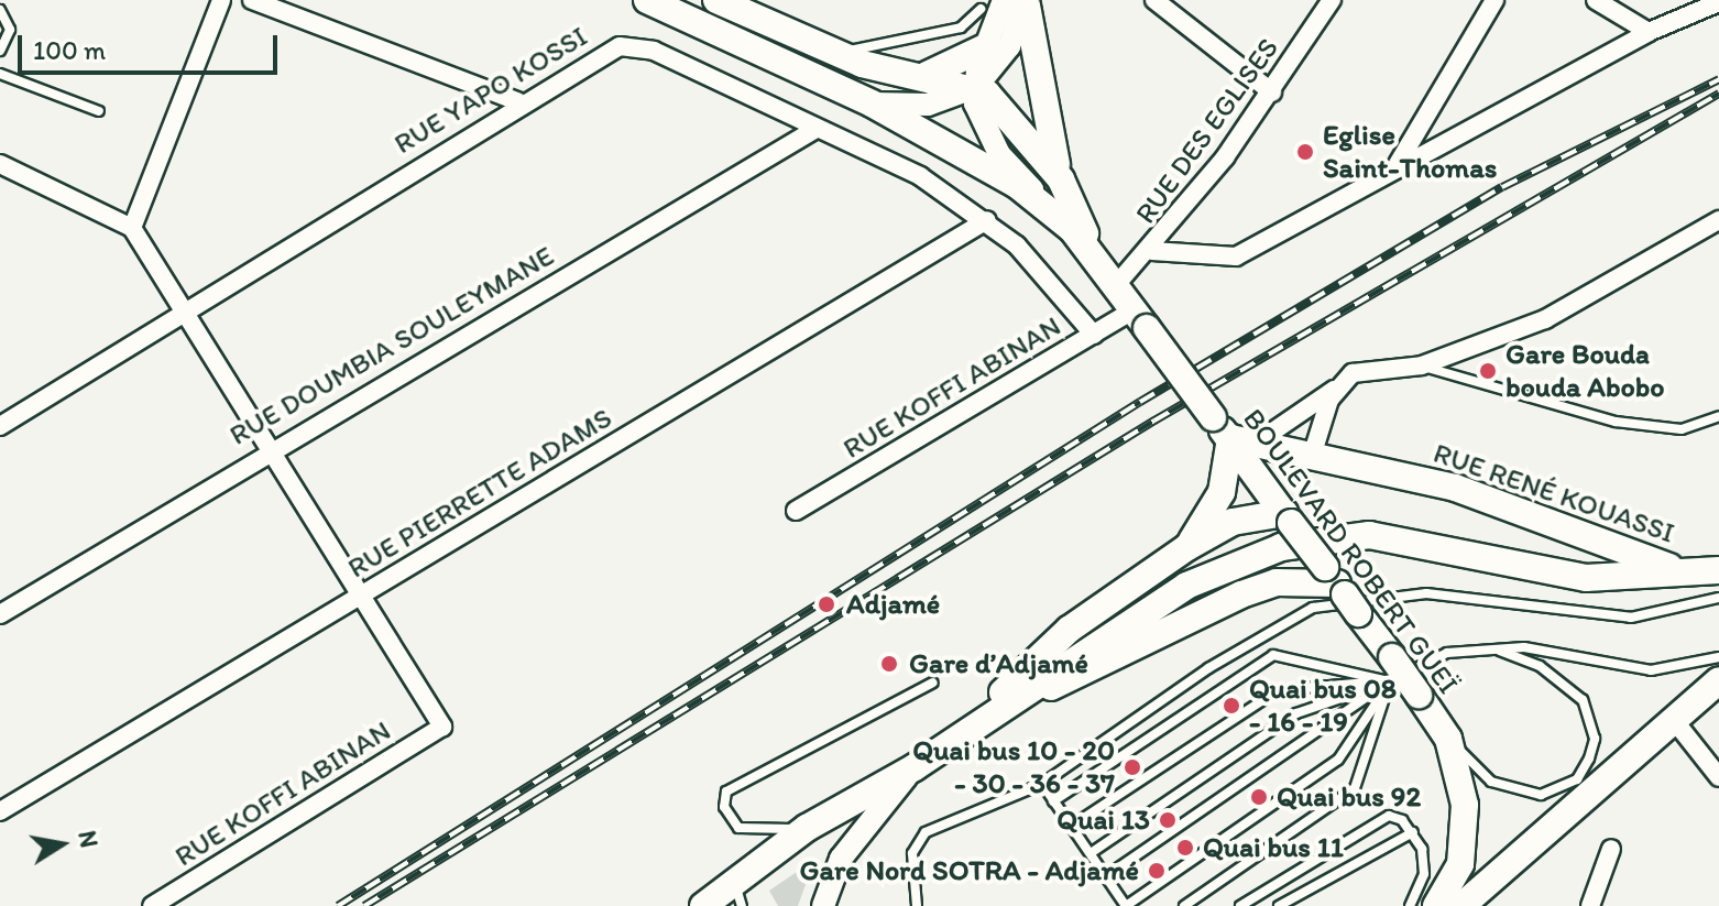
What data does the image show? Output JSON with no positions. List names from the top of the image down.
{
  "streets": {
    "main road": ["RUE RENÉ KOUASSI", "BOULEVARD ROBERT GUEÏ"],
    "street": [
      "RUE YAPO KOSSI",
      "RUE DES EGLISES",
      "RUE DOUMBIA SOULEYMANE",
      "RUE KOFFI ABINAN",
      "RUE PIERRETTE ADAMS"
    ]
  },
  "crossings": [
    ["RUE YAPO KOSSI", "RUE DOUMBIA SOULEYMANE"],
    ["RUE YAPO KOSSI", "RUE KOFFI ABINAN"],
    ["RUE YAPO KOSSI", "RUE PIERRETTE ADAMS"],
    ["RUE DES EGLISES", "BOULEVARD ROBERT GUEÏ"],
    ["RUE KOFFI ABINAN", "RUE PIERRETTE ADAMS"],
    ["RUE KOFFI ABINAN", "BOULEVARD ROBERT GUEÏ"],
    ["RUE RENÉ KOUASSI", "BOULEVARD ROBERT GUEÏ"]
  ],
  "places": [
    "Eglise Saint-Thomas",
    "Gare Bouda bouda Abobo",
    "Adjamé",
    "Gare d’Adjamé",
    "Quai bus 08 - 16 - 19",
    "Quai bus 10 - 20 - 30 - 36 - 37",
    "Quai bus 92",
    "Quai 13",
    "Quai bus 11",
    "Gare Nord SOTRA - Adjamé"
  ],
  "scale_bar": "100 m",
  "north": "right"
}
